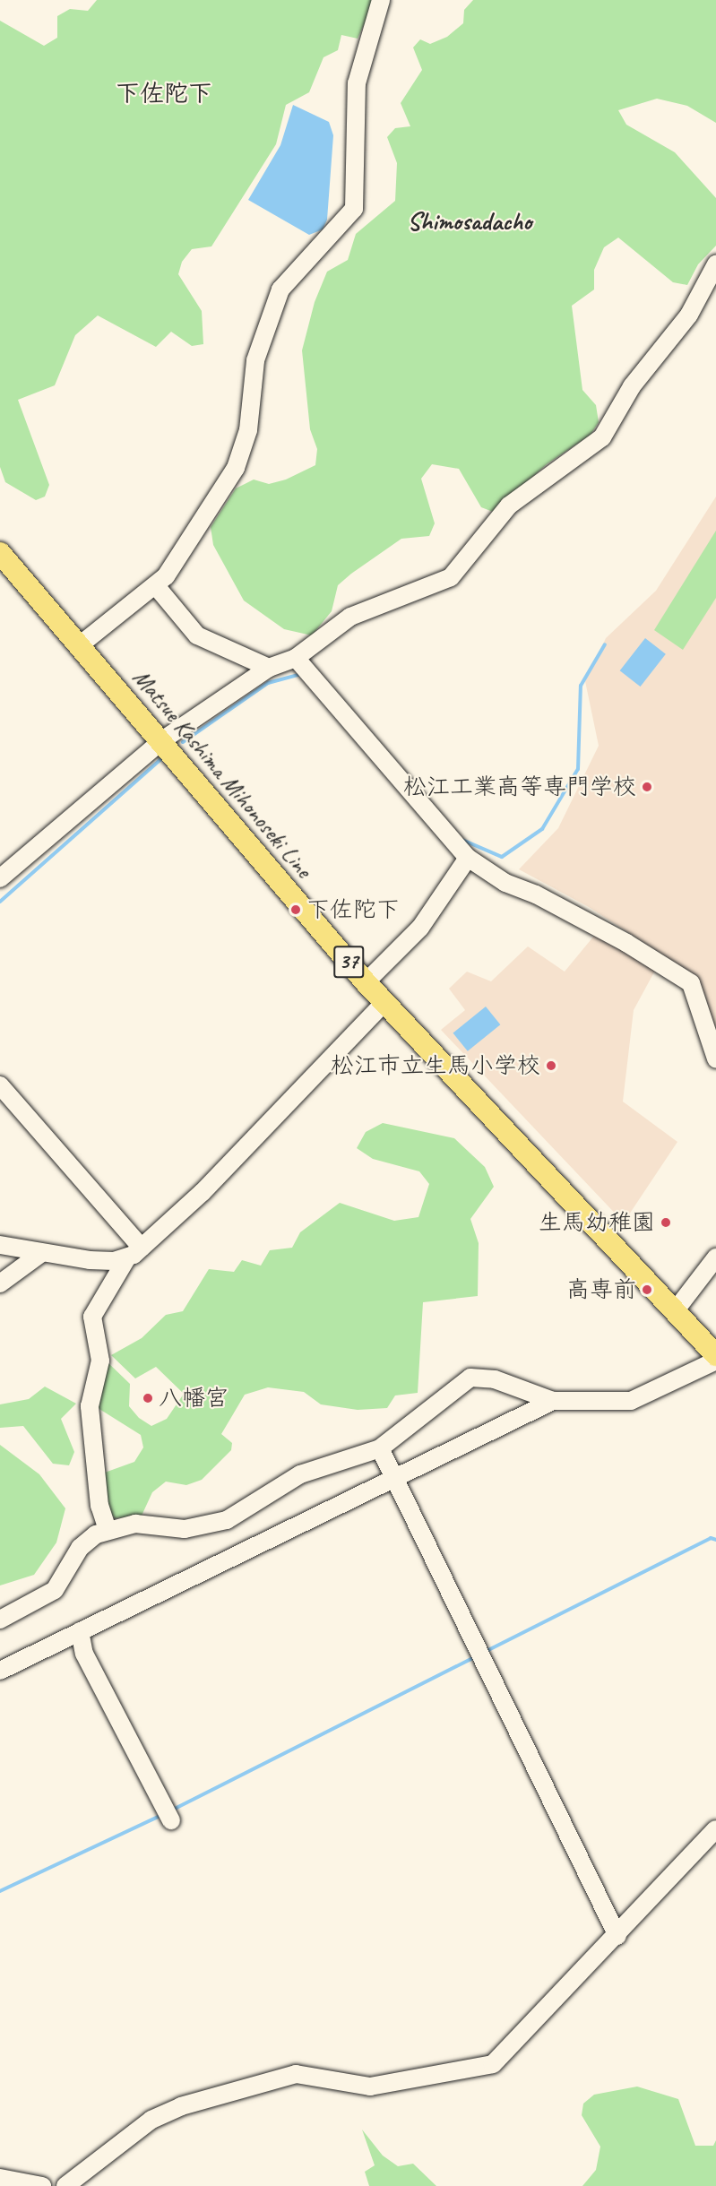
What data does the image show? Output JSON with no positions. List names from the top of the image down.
{
  "streets": {
    "main road": ["Matsue Kashima Mihonoseki Line", "37"]
  },
  "districts": ["下佐陀下", "Shimosadacho"],
  "places": [
    "松江工業高等専門学校",
    "下佐陀下",
    "松江市立生馬小学校",
    "生馬幼稚園",
    "高専前",
    "八幡宮"
  ]
}
